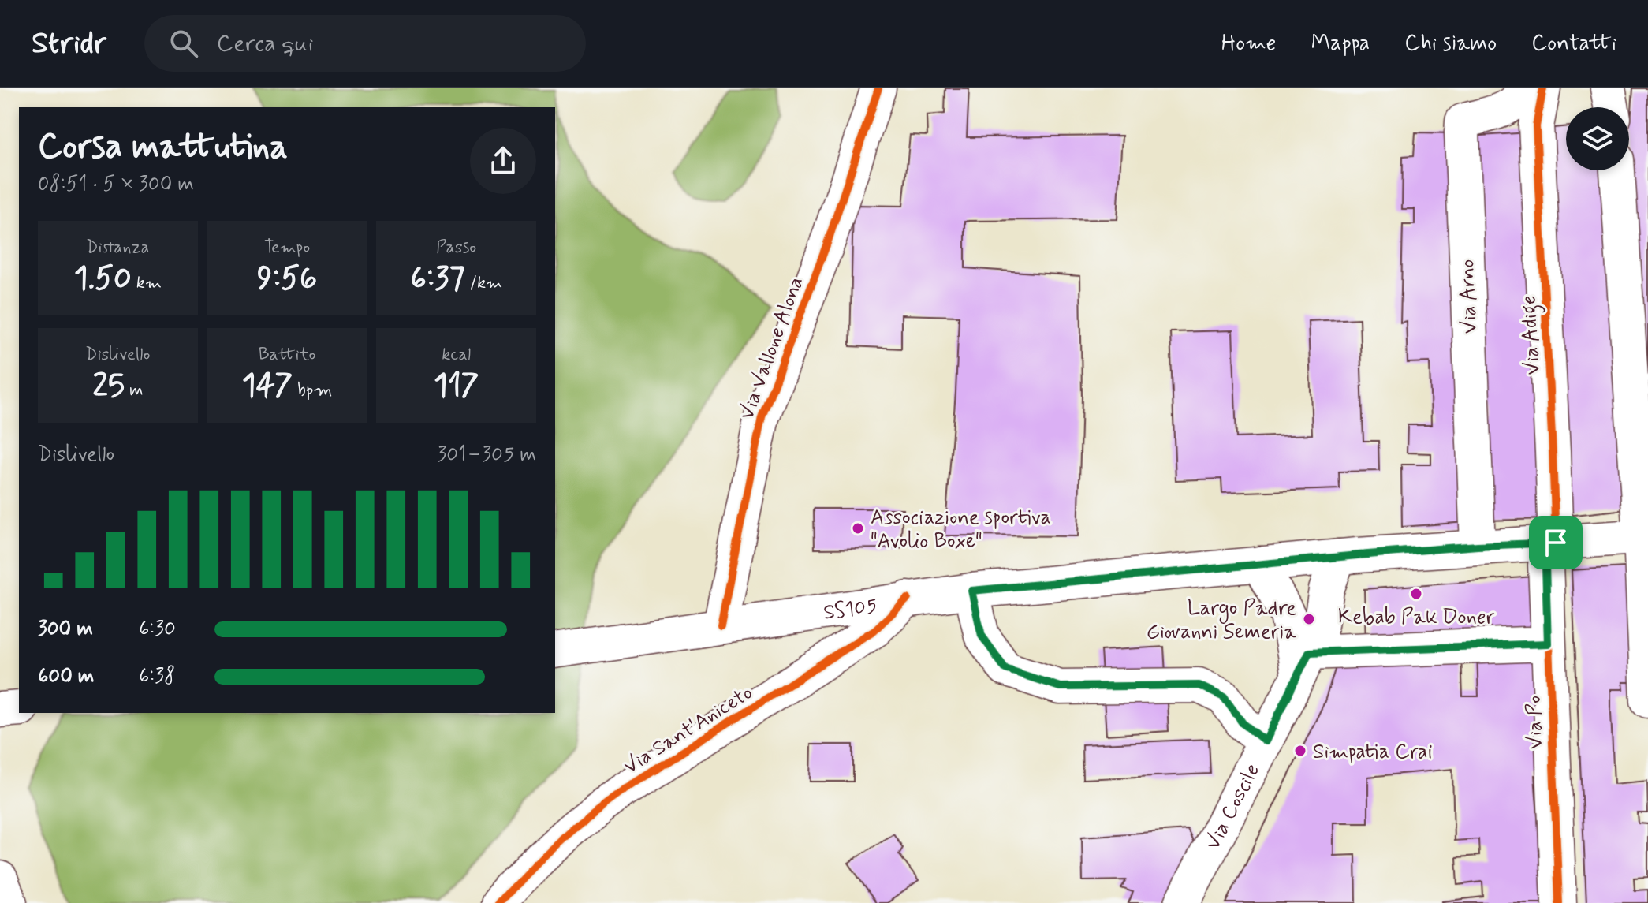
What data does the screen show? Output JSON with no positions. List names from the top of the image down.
{
  "streets": {
    "street": [
      "Via Arno",
      "Via Adige",
      "Via Vallone Alona",
      "SS105",
      "Via Po",
      "Via Sant'Aniceto",
      "Via Coscile"
    ]
  },
  "crossings": [
    ["Via Arno", "SS105"],
    ["Via Adige", "SS105"],
    ["Via Adige", "Via Po"],
    ["Via Vallone Alona", "SS105"],
    ["SS105", "Via Po"],
    ["SS105", "Via Sant'Aniceto"],
    ["SS105", "Via Coscile"]
  ],
  "places": [
    "Associazione sportiva \"Avolio Boxe\"",
    "Kebab Pak Doner",
    "Largo Padre Giovanni Semeria",
    "Simpatia Crai"
  ],
  "page": {
    "header": "Stridr",
    "search": "Cerca qui",
    "nav": [
      "Home",
      "Mappa",
      "Chi siamo",
      "Contatti"
    ],
    "heading": ["Corsa mattutina", "08:51 · 5 × 300 m"],
    "stats": [
      ["Distanza", "1.50 km"],
      ["Tempo", "9:56"],
      ["Passo", "6:37 /km"],
      ["Dislivello", "25 m"],
      ["Battito", "147 bpm"],
      ["kcal", "117"]
    ],
    "chart": ["Dislivello", "301–305 m"],
    "list": [
      {
        "name": "300 m",
        "note": "6:30"
      },
      {
        "name": "600 m",
        "note": "6:38"
      }
    ]
  }
}
